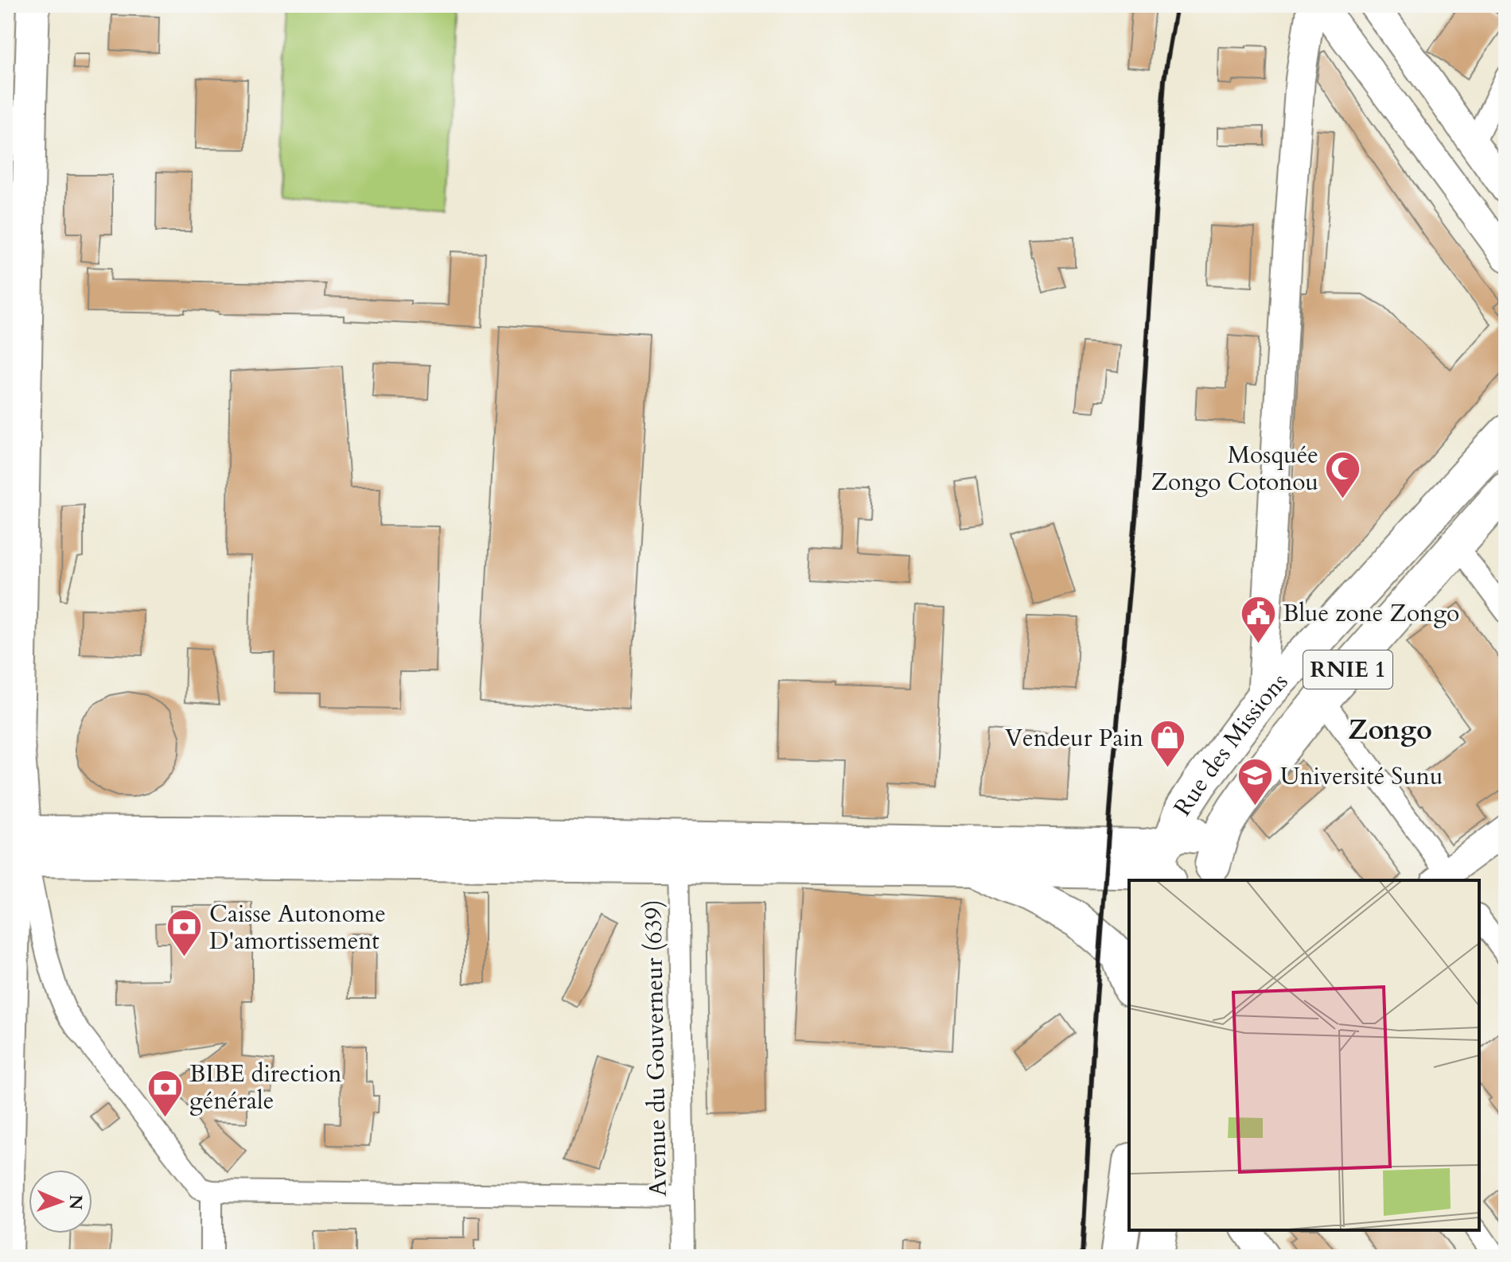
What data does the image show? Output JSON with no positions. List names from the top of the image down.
{
  "streets": {
    "highway": ["RNIE 1", "Rue des Missions"],
    "street": ["Avenue du Gouverneur (639)"]
  },
  "crossings": [
    ["RNIE 1", "Rue des Missions"]
  ],
  "districts": ["Zongo"],
  "places": {
    "mosque": ["Mosquée Zongo Cotonou"],
    "public building": ["Blue zone Zongo"],
    "shop": ["Vendeur Pain"],
    "school or university": ["Université Sunu"],
    "bank": ["Caisse Autonome D'amortissement", "BIBE direction générale"]
  },
  "north": "right"
}
